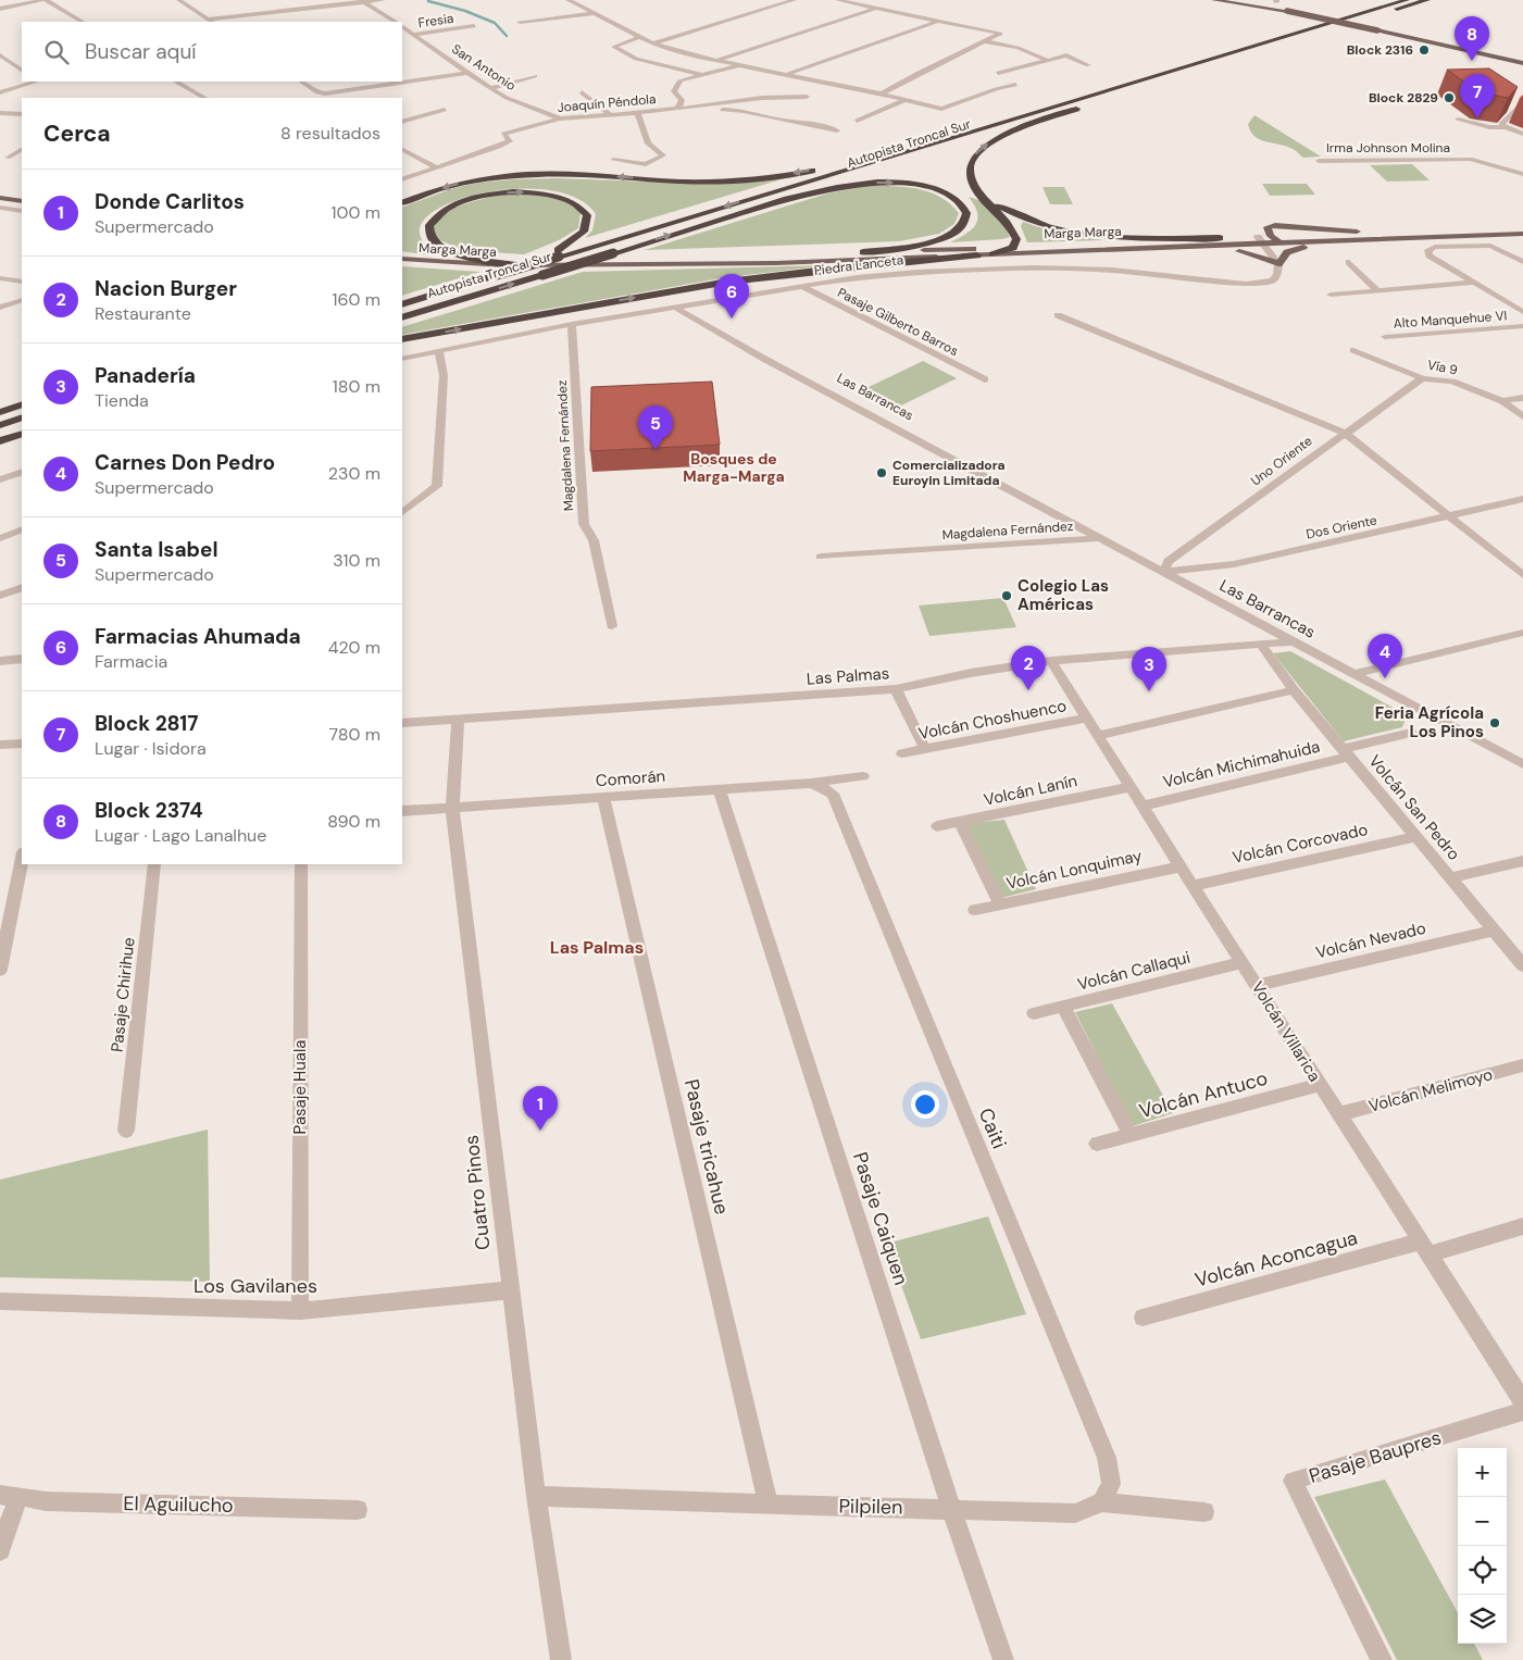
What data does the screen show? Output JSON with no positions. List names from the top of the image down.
{
  "streets": {
    "highway": ["Autopista Troncal Sur"],
    "main road": ["Marga Marga"],
    "street": [
      "Fresia",
      "San Antonio",
      "Joaquín Péndola",
      "Irma Johnson Molina",
      "Piedra Lanceta",
      "Alto Manquehue VI",
      "Pasaje Gilberto Barros",
      "Vía 9",
      "Las Barrancas",
      "Magdalena Fernández",
      "Uno Oriente",
      "Dos Oriente",
      "Las Palmas",
      "Volcán Choshuenco",
      "Volcán Michimahuida",
      "Comorán",
      "Volcán Lanín",
      "Volcán San Pedro",
      "Volcán Corcovado",
      "Volcán Lonquimay",
      "Volcán Nevado",
      "Volcán Callaqui",
      "Pasaje Chirihue",
      "Volcán Villarica",
      "Pasaje Huala",
      "Volcán Melimoyo",
      "Volcán Antuco",
      "Caiti",
      "Pasaje tricahue",
      "Cuatro Pinos",
      "Pasaje Caiquen",
      "Volcán Aconcagua",
      "Los Gavilanes",
      "Pasaje Baupres",
      "El Aguilucho",
      "Pilpilen"
    ]
  },
  "crossings": [
    ["Fresia", "San Antonio"],
    ["San Antonio", "Joaquín Péndola"],
    ["Marga Marga", "Alto Manquehue VI"],
    ["Piedra Lanceta", "Pasaje Gilberto Barros"],
    ["Piedra Lanceta", "Las Barrancas"],
    ["Piedra Lanceta", "Magdalena Fernández"],
    ["Vía 9", "Uno Oriente"],
    ["Las Barrancas", "Magdalena Fernández"],
    ["Las Barrancas", "Uno Oriente"],
    ["Las Barrancas", "Dos Oriente"],
    ["Las Barrancas", "Las Palmas"],
    ["Uno Oriente", "Dos Oriente"],
    ["Las Palmas", "Volcán San Pedro"],
    ["Las Palmas", "Volcán Villarica"],
    ["Las Palmas", "Cuatro Pinos"],
    ["Volcán Choshuenco", "Volcán Villarica"],
    ["Volcán Michimahuida", "Volcán San Pedro"],
    ["Volcán Michimahuida", "Volcán Villarica"],
    ["Comorán", "Caiti"],
    ["Comorán", "Pasaje tricahue"],
    ["Comorán", "Cuatro Pinos"],
    ["Comorán", "Pasaje Caiquen"],
    ["Volcán Lanín", "Volcán Villarica"],
    ["Volcán San Pedro", "Volcán Corcovado"],
    ["Volcán San Pedro", "Volcán Nevado"],
    ["Volcán Corcovado", "Volcán Villarica"],
    ["Volcán Lonquimay", "Volcán Villarica"],
    ["Volcán Nevado", "Volcán Villarica"],
    ["Volcán Callaqui", "Volcán Villarica"],
    ["Volcán Villarica", "Volcán Melimoyo"],
    ["Volcán Villarica", "Volcán Antuco"],
    ["Volcán Villarica", "Volcán Aconcagua"],
    ["Pasaje Huala", "Los Gavilanes"],
    ["Caiti", "Pilpilen"],
    ["Pasaje tricahue", "Pilpilen"],
    ["Cuatro Pinos", "Los Gavilanes"],
    ["Cuatro Pinos", "Pilpilen"],
    ["Pasaje Caiquen", "Pilpilen"]
  ],
  "districts": ["Bosques de Marga-Marga", "Las Palmas"],
  "places": [
    "Block 2316",
    "Block 2829",
    "Comercializadora Euroyin Limitada",
    "Colegio Las Américas",
    "Feria Agrícola Los Pinos"
  ],
  "page": {
    "pins": [
      "8",
      "7",
      "6",
      "5",
      "4",
      "2",
      "3",
      "1"
    ],
    "search": "Buscar aquí",
    "heading": ["Cerca", "8 resultados"],
    "list": [
      {
        "mark": "1",
        "name": "Donde Carlitos",
        "note": "Supermercado",
        "value": "100 m"
      },
      {
        "mark": "2",
        "name": "Nacion Burger",
        "note": "Restaurante",
        "value": "160 m"
      },
      {
        "mark": "3",
        "name": "Panadería",
        "note": "Tienda",
        "value": "180 m"
      },
      {
        "mark": "4",
        "name": "Carnes Don Pedro",
        "note": "Supermercado",
        "value": "230 m"
      },
      {
        "mark": "5",
        "name": "Santa Isabel",
        "note": "Supermercado",
        "value": "310 m"
      },
      {
        "mark": "6",
        "name": "Farmacias Ahumada",
        "note": "Farmacia",
        "value": "420 m"
      },
      {
        "mark": "7",
        "name": "Block 2817",
        "note": "Lugar · Isidora",
        "value": "780 m"
      },
      {
        "mark": "8",
        "name": "Block 2374",
        "note": "Lugar · Lago Lanalhue",
        "value": "890 m"
      }
    ],
    "map_buttons": ["+", "−"]
  }
}
